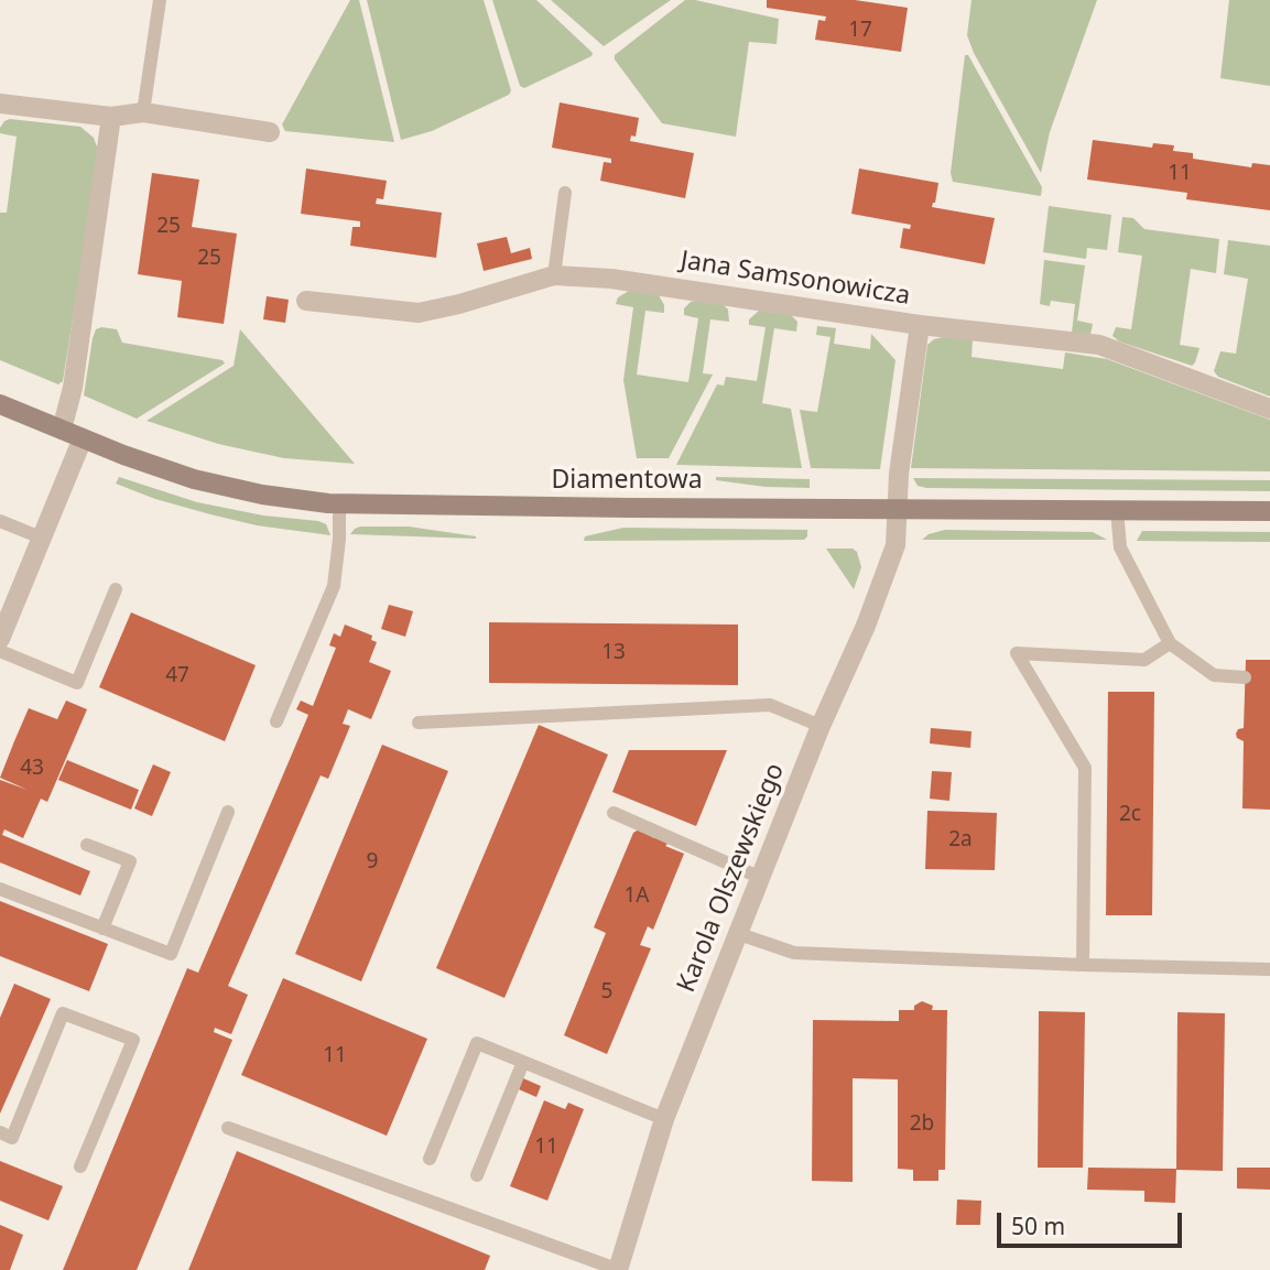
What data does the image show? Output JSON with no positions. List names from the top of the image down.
{
  "streets": {
    "street": ["Jana Samsonowicza", "Diamentowa", "Karola Olszewskiego"]
  },
  "crossings": [
    ["Jana Samsonowicza", "Karola Olszewskiego"],
    ["Diamentowa", "Karola Olszewskiego"]
  ],
  "house_numbers": [
    "17",
    "11",
    "25",
    "25",
    "13",
    "47",
    "43",
    "2c",
    "2a",
    "9",
    "1A",
    "5",
    "11",
    "2b",
    "11"
  ],
  "scale_bar": "50 m"
}
